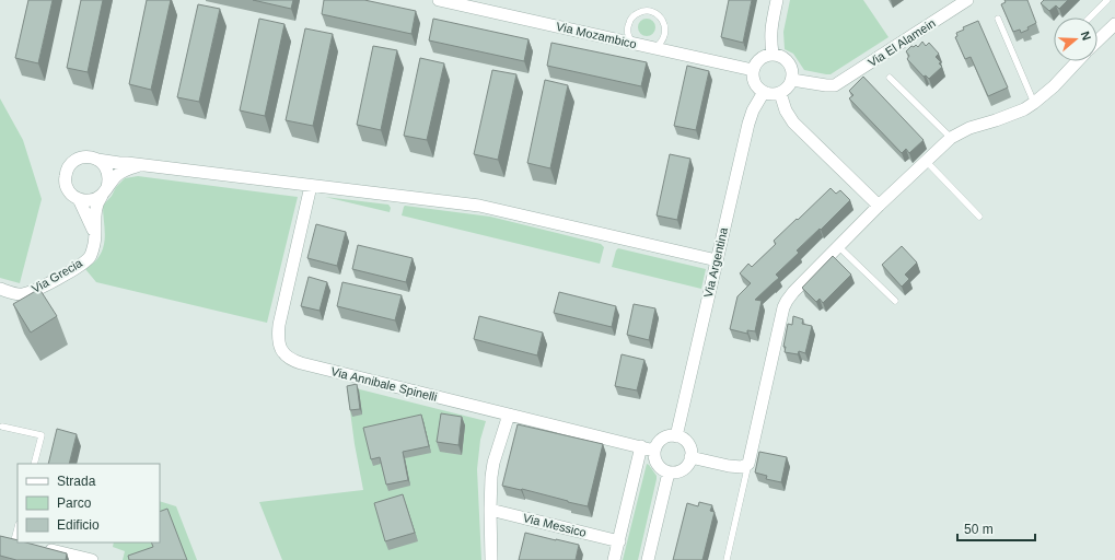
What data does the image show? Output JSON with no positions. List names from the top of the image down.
{
  "streets": {
    "street": [
      "Via Mozambico",
      "Via El Alamein",
      "Via Argentina",
      "Via Grecia",
      "Via Annibale Spinelli",
      "Via Messico"
    ]
  },
  "crossings": [
    ["Via Mozambico", "Via El Alamein"],
    ["Via Mozambico", "Via Argentina"],
    ["Via El Alamein", "Via Argentina"],
    ["Via Argentina", "Via Annibale Spinelli"]
  ],
  "legend": ["Strada", "Parco", "Edificio"],
  "scale_bar": "50 m",
  "north": "right"
}
